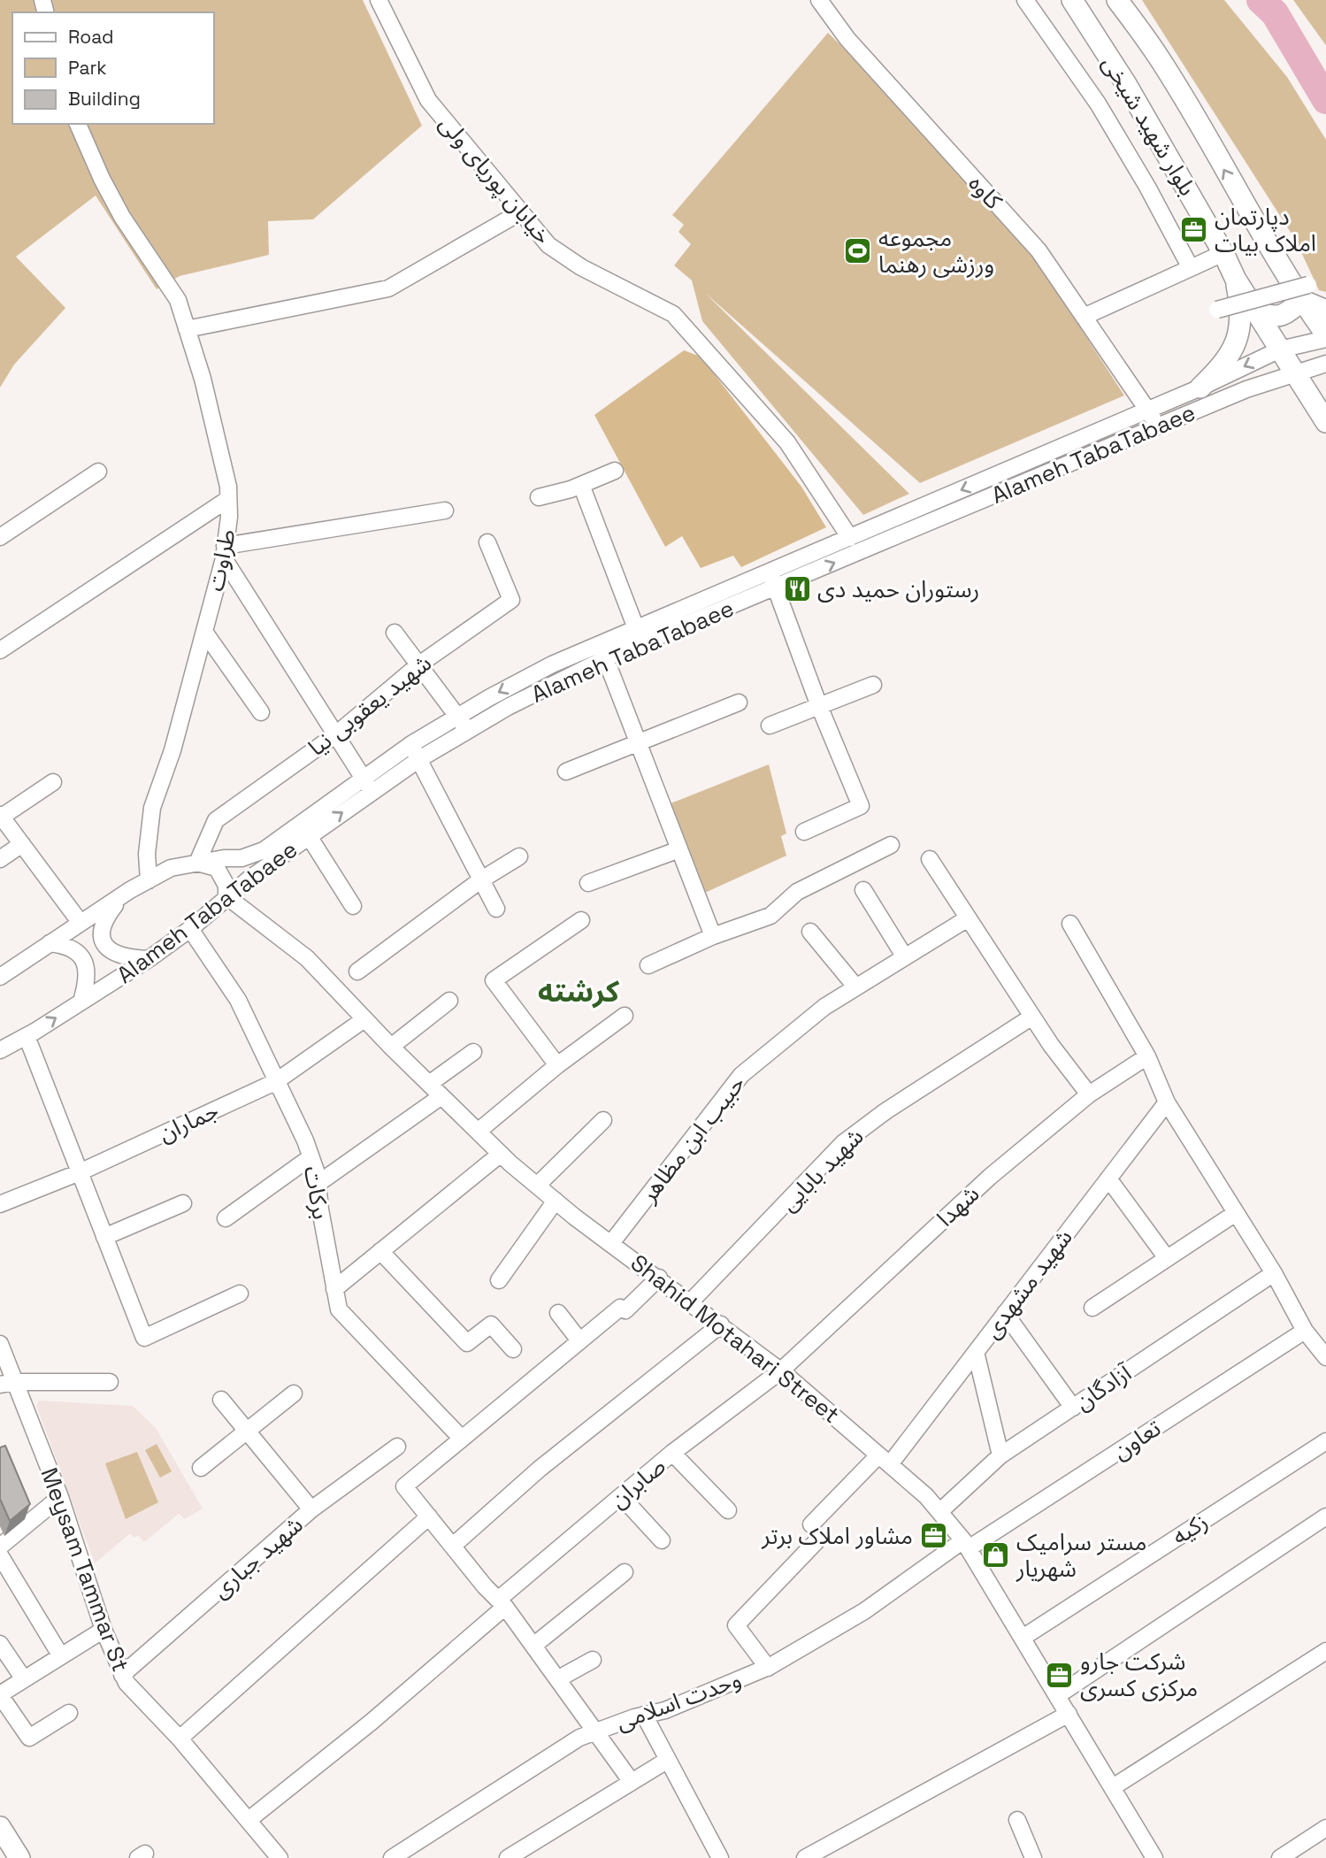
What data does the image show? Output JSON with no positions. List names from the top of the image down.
{
  "streets": {
    "main road": ["بلوار شهید شیخی"],
    "street": [
      "خیابان پوریای ولی",
      "کاوه",
      "Alameh TabaTabaee",
      "طراوت",
      "شهید یعقوبی نیا",
      "جماران",
      "حبیب ابن مظاهر",
      "شهید بابایی",
      "برکات",
      "شهدا",
      "شهید مشهدی",
      "Shahid Motahari Street",
      "آزادگان",
      "تعاون",
      "صابران",
      "زکیه",
      "شهید جباری",
      "Meysam Tammar St",
      "وحدت اسلامی"
    ]
  },
  "crossings": [
    ["بلوار شهید شیخی", "Alameh TabaTabaee"],
    ["خیابان پوریای ولی", "Alameh TabaTabaee"],
    ["کاوه", "Alameh TabaTabaee"],
    ["Alameh TabaTabaee", "طراوت"],
    ["Alameh TabaTabaee", "شهید یعقوبی نیا"],
    ["Alameh TabaTabaee", "برکات"],
    ["Alameh TabaTabaee", "Shahid Motahari Street"],
    ["جماران", "برکات"],
    ["جماران", "Shahid Motahari Street"],
    ["حبیب ابن مظاهر", "Shahid Motahari Street"],
    ["شهید بابایی", "Shahid Motahari Street"],
    ["شهدا", "Shahid Motahari Street"],
    ["شهدا", "صابران"],
    ["شهید مشهدی", "Shahid Motahari Street"],
    ["Shahid Motahari Street", "آزادگان"],
    ["Shahid Motahari Street", "تعاون"],
    ["Shahid Motahari Street", "صابران"],
    ["Shahid Motahari Street", "زکیه"],
    ["Shahid Motahari Street", "وحدت اسلامی"],
    ["تعاون", "وحدت اسلامی"],
    ["صابران", "Meysam Tammar St"],
    ["شهید جباری", "Meysam Tammar St"]
  ],
  "districts": ["کرشته"],
  "places": {
    "office": ["دپارتمان املاک بیات", "مشاور املاک برتر", "شرکت جارو مرکزی کسری"],
    "sports": ["مجموعه ورزشی رهنما"],
    "restaurant": ["رستوران حمید دی"],
    "shop": ["مستر سرامیک شهریار"]
  },
  "legend": ["Road", "Park", "Building"]
}
